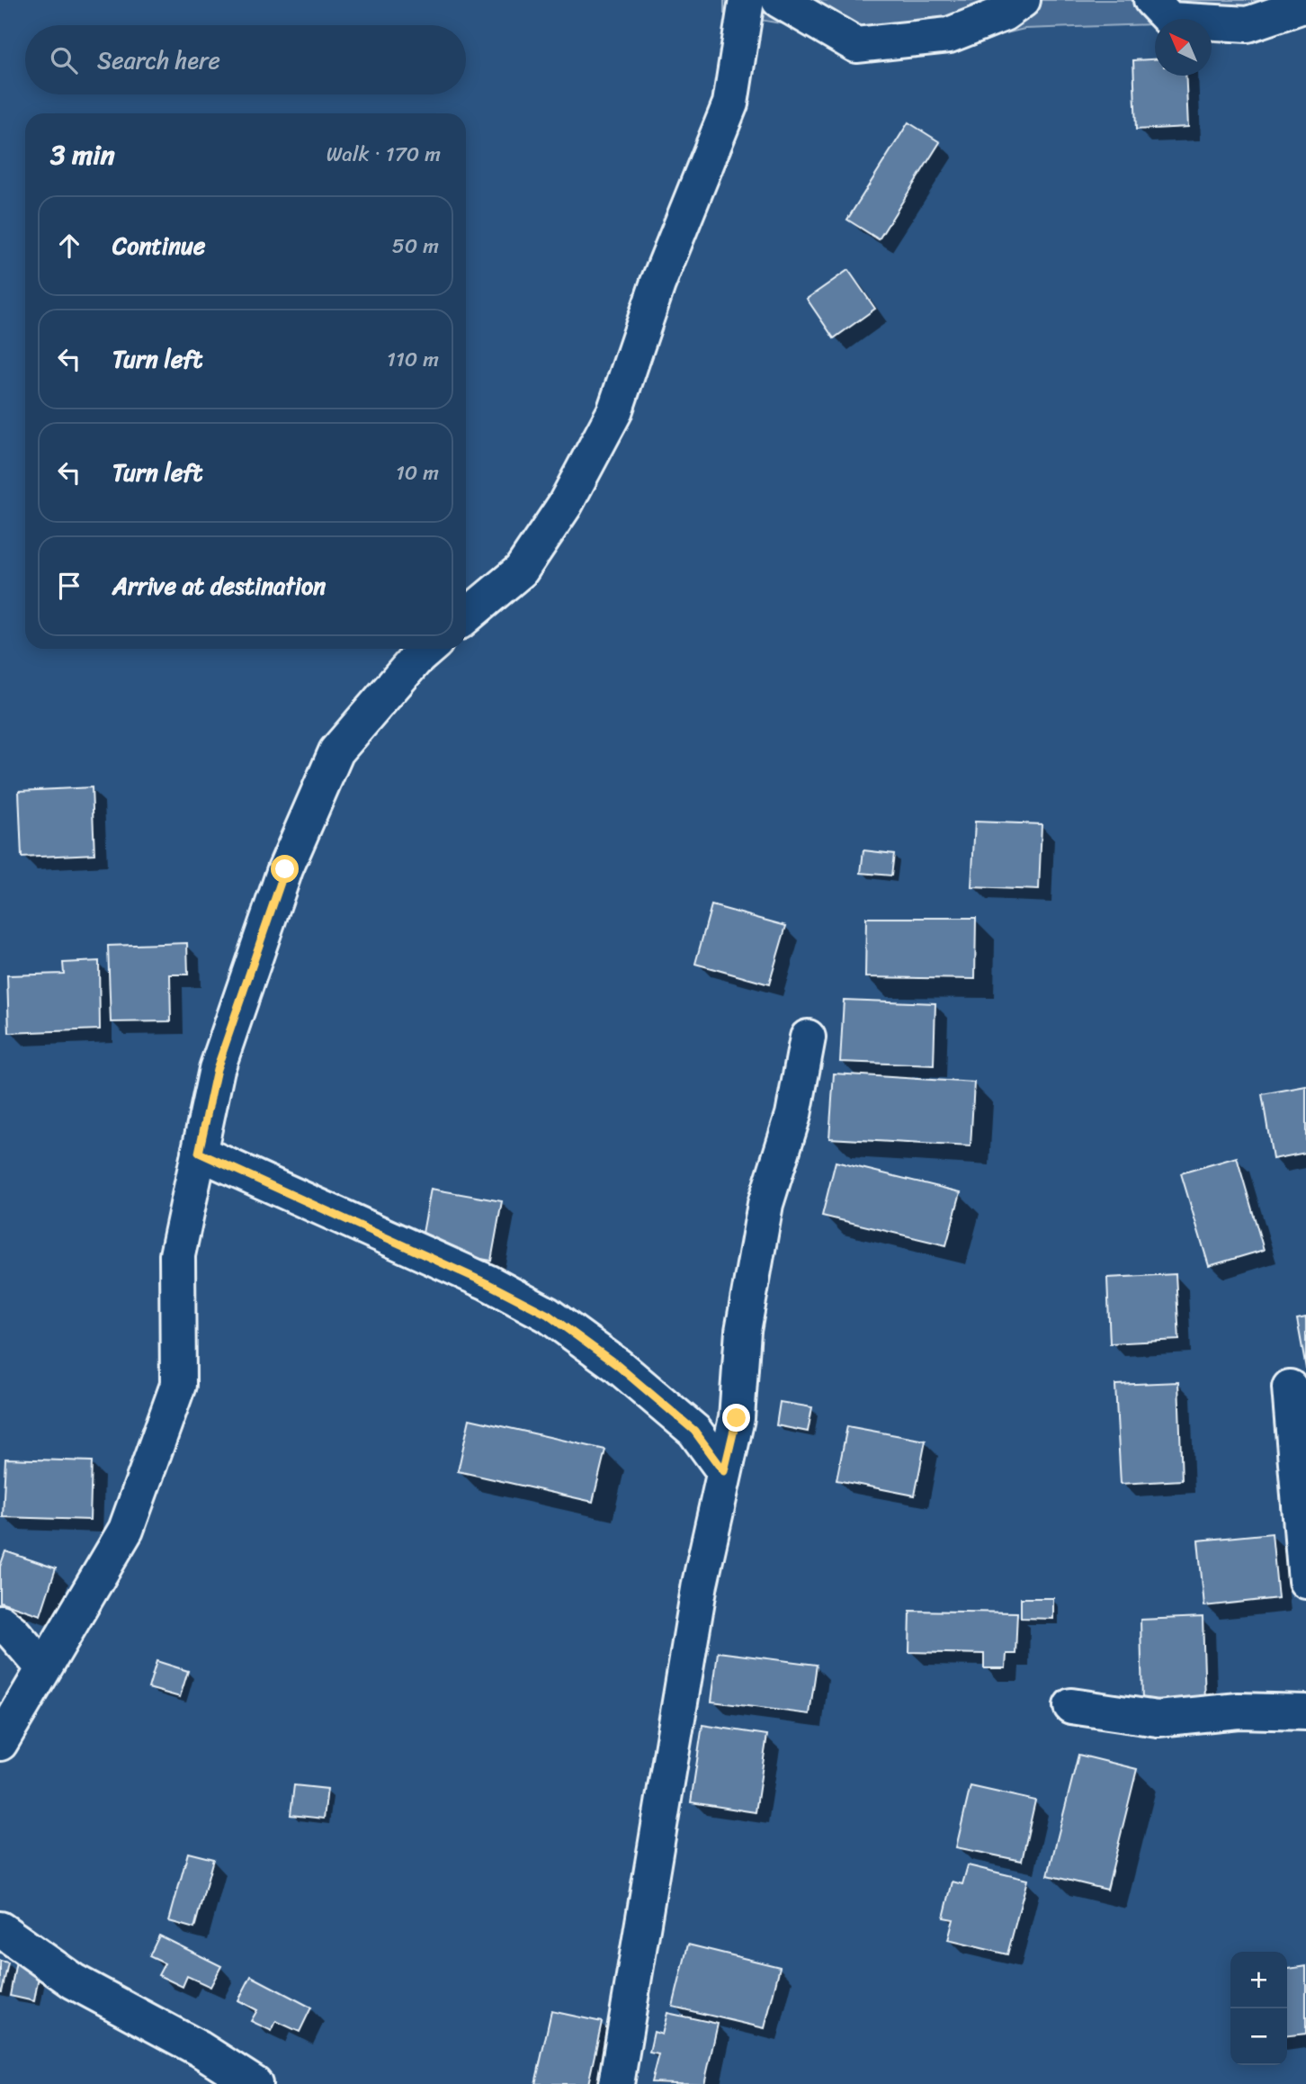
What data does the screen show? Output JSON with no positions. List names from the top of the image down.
{
  "north": "top left",
  "page": {
    "search": "Search here",
    "heading": ["3 min", "Walk · 170 m"],
    "list": [
      ["Continue", "50 m"],
      ["Turn left", "110 m"],
      ["Turn left", "10 m"],
      "Arrive at destination"
    ],
    "map_buttons": ["+", "−"]
  }
}
